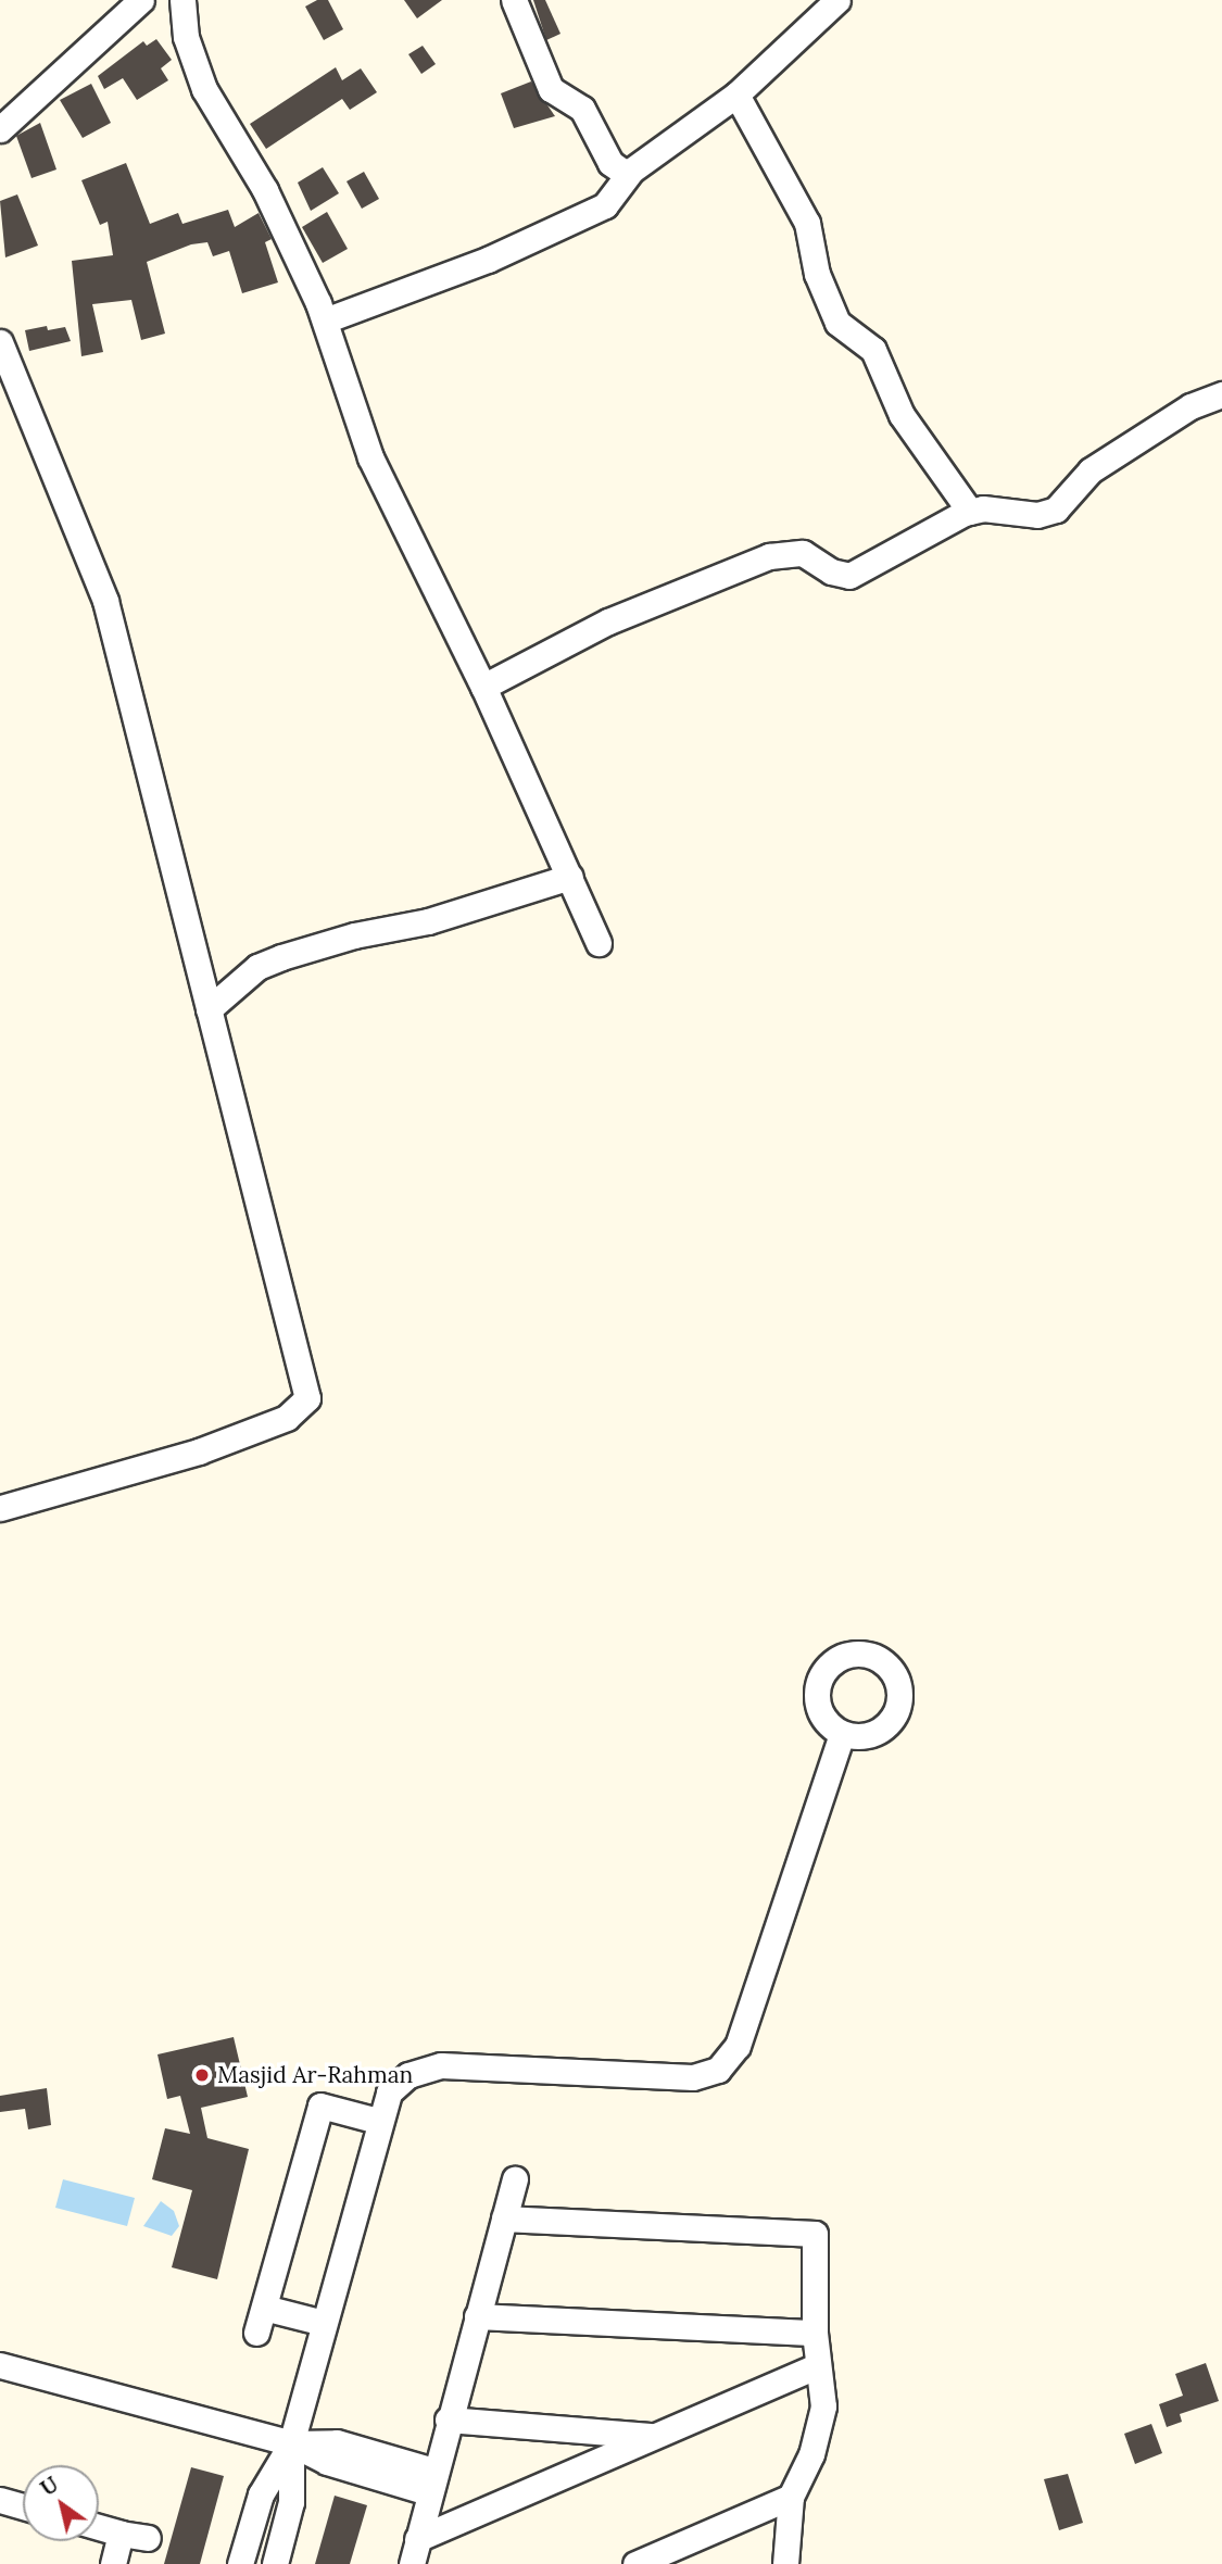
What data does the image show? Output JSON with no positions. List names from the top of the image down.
{
  "places": ["Masjid Ar-Rahman"],
  "north": "top left"
}
